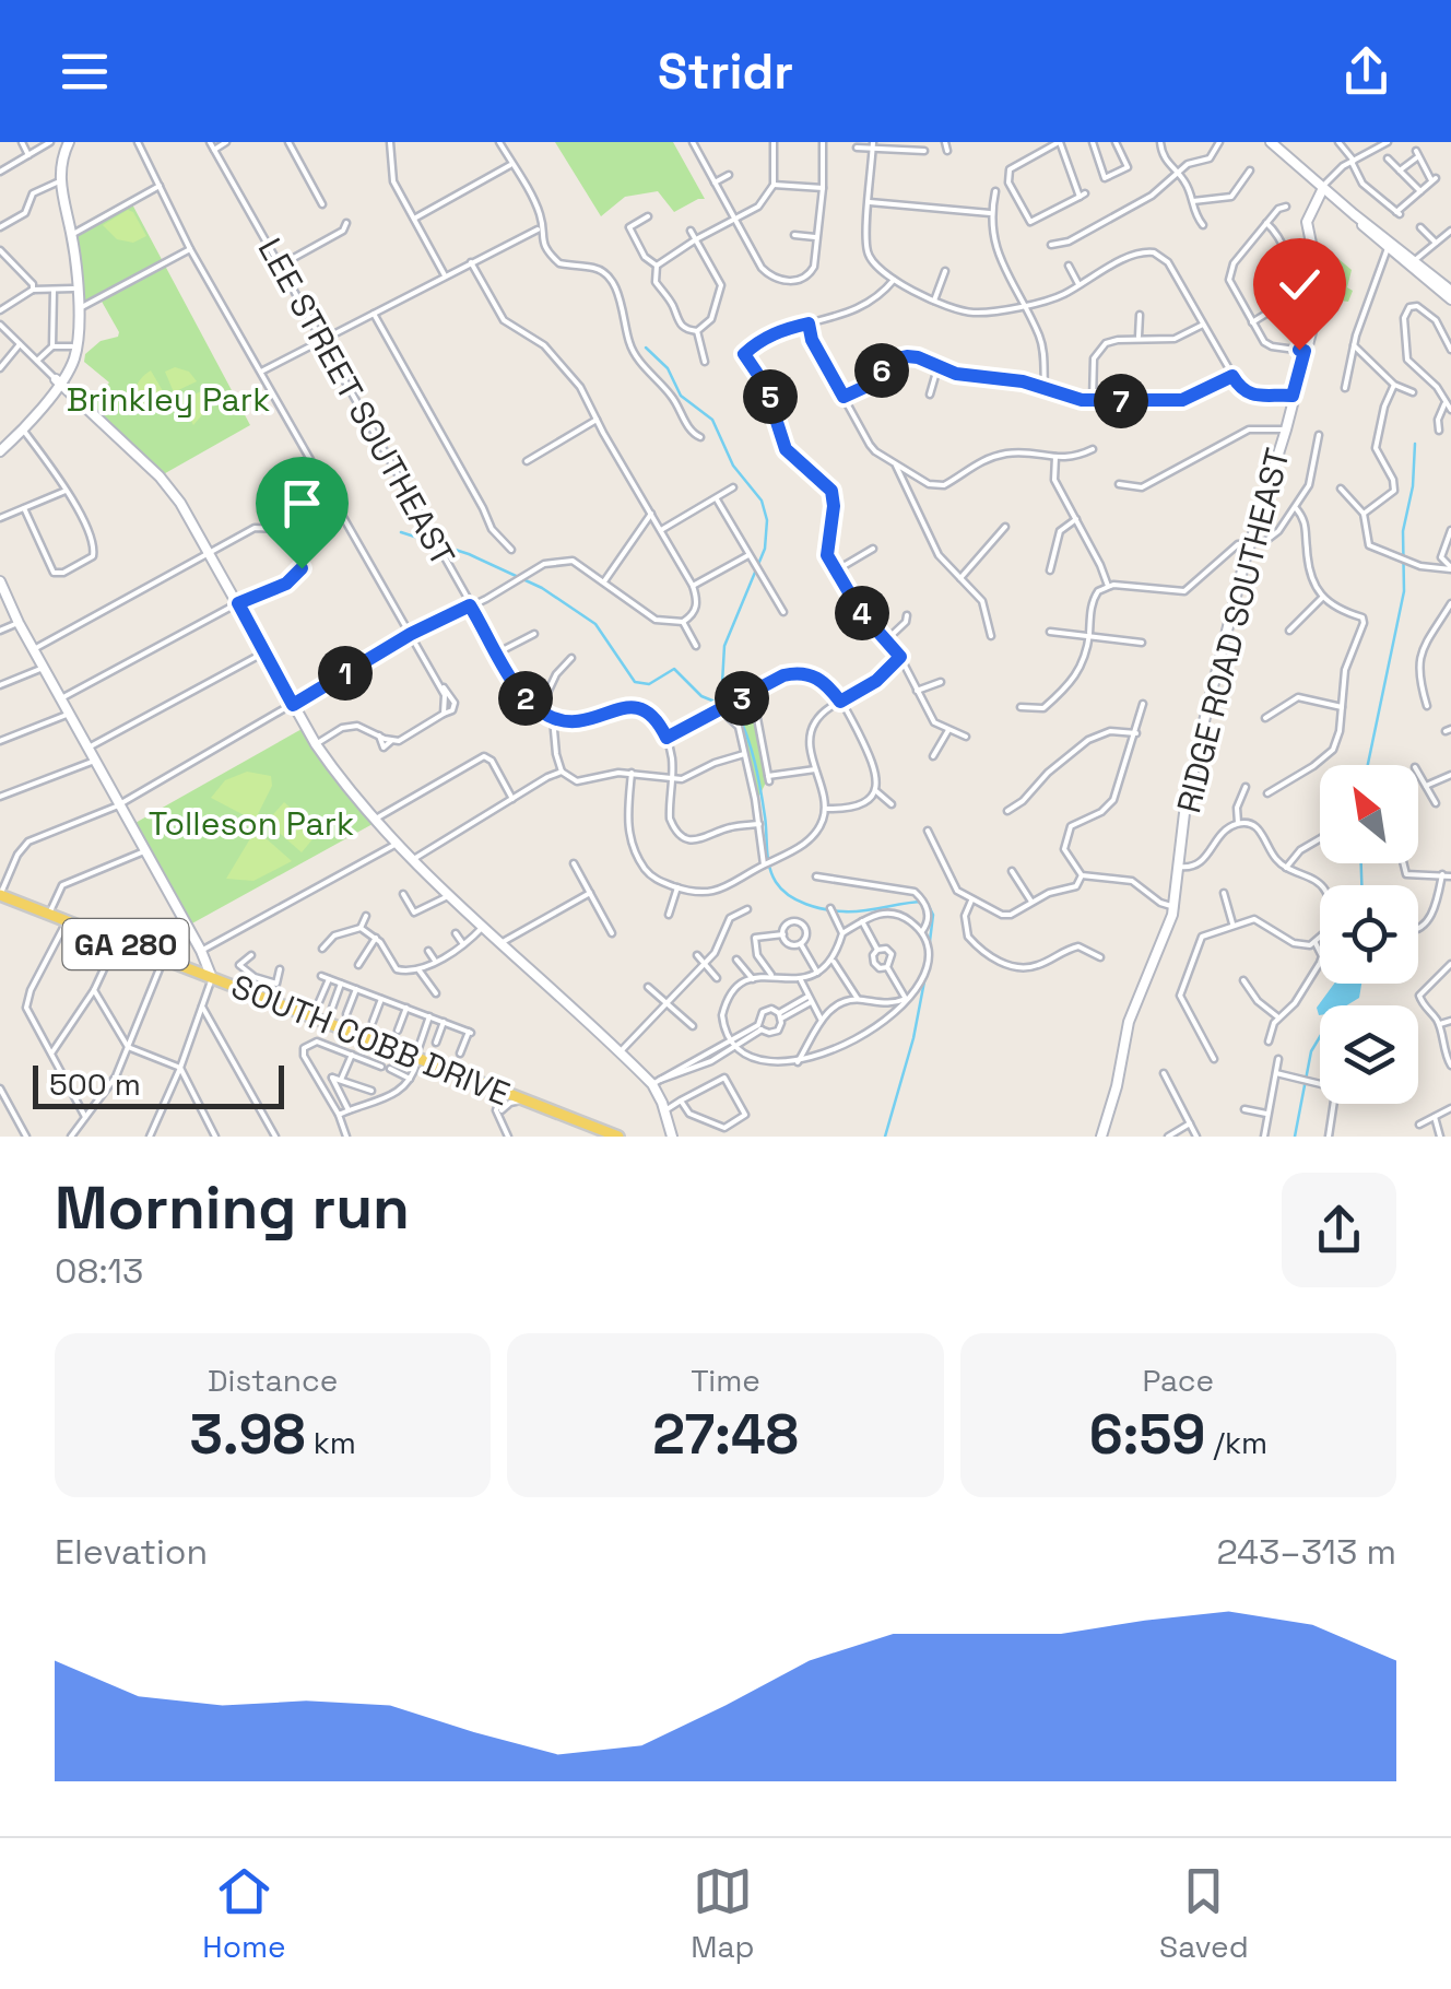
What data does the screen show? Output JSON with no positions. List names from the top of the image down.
{
  "streets": {
    "main road": ["GA 280", "SOUTH COBB DRIVE"],
    "street": ["LEE STREET SOUTHEAST", "RIDGE ROAD SOUTHEAST"]
  },
  "parks": ["Brinkley Park", "Tolleson Park"],
  "scale_bar": "500 m",
  "north": "top left",
  "page": {
    "header": "Stridr",
    "pins": [
      "6",
      "5",
      "7",
      "4",
      "1",
      "2",
      "3"
    ],
    "scale": "500 m",
    "heading": ["Morning run", "08:13"],
    "stats": [
      ["Distance", "3.98 km"],
      ["Time", "27:48"],
      ["Pace", "6:59 /km"]
    ],
    "chart": ["Elevation", "243–313 m"],
    "tabs": ["Home", "Map", "Saved"]
  }
}
